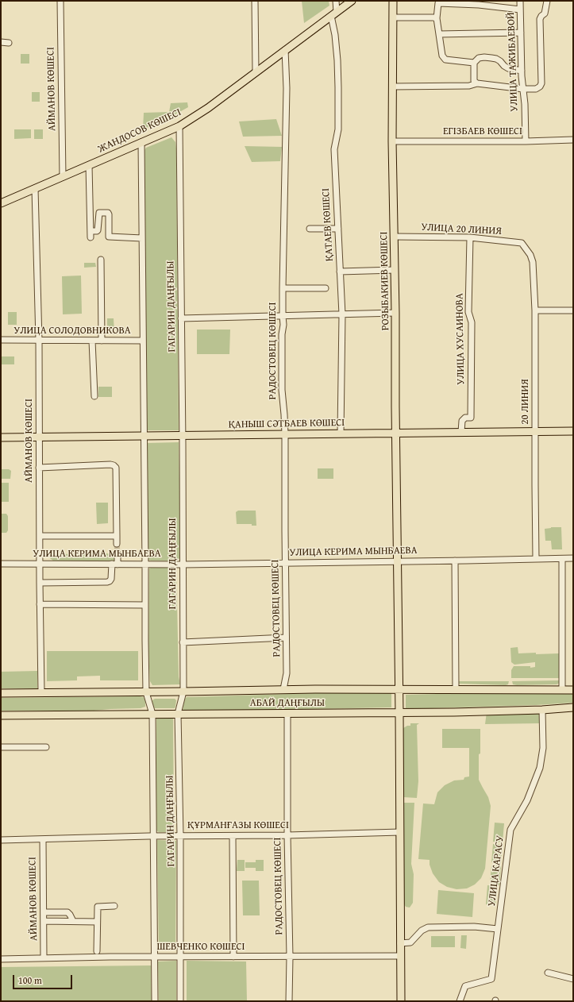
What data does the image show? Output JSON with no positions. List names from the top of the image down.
{
  "streets": {
    "main road": [
      "ЖАНДОСОВ КӨШЕСІ",
      "РОЗЫБАКИЕВ КӨШЕСІ",
      "ҚАНЫШ СӘТБАЕВ КӨШЕСІ",
      "АБАЙ ДАҢҒЫЛЫ"
    ],
    "street": [
      "УЛИЦА ТАЖИБАЕВОЙ",
      "АЙМАНОВ КӨШЕСІ",
      "ЕГІЗБАЕВ КӨШЕСІ",
      "ҚАТАЕВ КӨШЕСІ",
      "УЛИЦА 20 ЛИНИЯ",
      "ГАГАРИН ДАҢҒЫЛЫ",
      "УЛИЦА СОЛОДОВНИКОВА",
      "УЛИЦА ХУСАИНОВА",
      "РАДОСТОВЕЦ КӨШЕСІ",
      "20 ЛИНИЯ",
      "УЛИЦА КЕРИМА МЫНБАЕВА",
      "ҚҰРМАНҒАЗЫ КӨШЕСІ",
      "УЛИЦА КАРАСУ",
      "ШЕВЧЕНКО КӨШЕСІ"
    ]
  },
  "crossings": [
    ["УЛИЦА ТАЖИБАЕВОЙ", "ЕГІЗБАЕВ КӨШЕСІ"],
    ["АЙМАНОВ КӨШЕСІ", "ЖАНДОСОВ КӨШЕСІ"],
    ["АЙМАНОВ КӨШЕСІ", "УЛИЦА СОЛОДОВНИКОВА"],
    ["АЙМАНОВ КӨШЕСІ", "ҚАНЫШ СӘТБАЕВ КӨШЕСІ"],
    ["АЙМАНОВ КӨШЕСІ", "УЛИЦА КЕРИМА МЫНБАЕВА"],
    ["АЙМАНОВ КӨШЕСІ", "АБАЙ ДАҢҒЫЛЫ"],
    ["АЙМАНОВ КӨШЕСІ", "ҚҰРМАНҒАЗЫ КӨШЕСІ"],
    ["АЙМАНОВ КӨШЕСІ", "ШЕВЧЕНКО КӨШЕСІ"],
    ["ЖАНДОСОВ КӨШЕСІ", "ҚАТАЕВ КӨШЕСІ"],
    ["ЖАНДОСОВ КӨШЕСІ", "ГАГАРИН ДАҢҒЫЛЫ"],
    ["ЖАНДОСОВ КӨШЕСІ", "РАДОСТОВЕЦ КӨШЕСІ"],
    ["ЕГІЗБАЕВ КӨШЕСІ", "РОЗЫБАКИЕВ КӨШЕСІ"],
    ["ҚАТАЕВ КӨШЕСІ", "ҚАНЫШ СӘТБАЕВ КӨШЕСІ"],
    ["УЛИЦА 20 ЛИНИЯ", "РОЗЫБАКИЕВ КӨШЕСІ"],
    ["УЛИЦА 20 ЛИНИЯ", "УЛИЦА ХУСАИНОВА"],
    ["УЛИЦА 20 ЛИНИЯ", "20 ЛИНИЯ"],
    ["РОЗЫБАКИЕВ КӨШЕСІ", "ҚАНЫШ СӘТБАЕВ КӨШЕСІ"],
    ["РОЗЫБАКИЕВ КӨШЕСІ", "УЛИЦА КЕРИМА МЫНБАЕВА"],
    ["РОЗЫБАКИЕВ КӨШЕСІ", "АБАЙ ДАҢҒЫЛЫ"],
    ["ГАГАРИН ДАҢҒЫЛЫ", "УЛИЦА СОЛОДОВНИКОВА"],
    ["ГАГАРИН ДАҢҒЫЛЫ", "ҚАНЫШ СӘТБАЕВ КӨШЕСІ"],
    ["ГАГАРИН ДАҢҒЫЛЫ", "УЛИЦА КЕРИМА МЫНБАЕВА"],
    ["ГАГАРИН ДАҢҒЫЛЫ", "АБАЙ ДАҢҒЫЛЫ"],
    ["ГАГАРИН ДАҢҒЫЛЫ", "ҚҰРМАНҒАЗЫ КӨШЕСІ"],
    ["ГАГАРИН ДАҢҒЫЛЫ", "ШЕВЧЕНКО КӨШЕСІ"],
    ["УЛИЦА ХУСАИНОВА", "ҚАНЫШ СӘТБАЕВ КӨШЕСІ"],
    ["РАДОСТОВЕЦ КӨШЕСІ", "ҚАНЫШ СӘТБАЕВ КӨШЕСІ"],
    ["РАДОСТОВЕЦ КӨШЕСІ", "УЛИЦА КЕРИМА МЫНБАЕВА"],
    ["РАДОСТОВЕЦ КӨШЕСІ", "АБАЙ ДАҢҒЫЛЫ"],
    ["РАДОСТОВЕЦ КӨШЕСІ", "ҚҰРМАНҒАЗЫ КӨШЕСІ"],
    ["РАДОСТОВЕЦ КӨШЕСІ", "ШЕВЧЕНКО КӨШЕСІ"],
    ["20 ЛИНИЯ", "ҚАНЫШ СӘТБАЕВ КӨШЕСІ"],
    ["20 ЛИНИЯ", "УЛИЦА КЕРИМА МЫНБАЕВА"],
    ["АБАЙ ДАҢҒЫЛЫ", "УЛИЦА КАРАСУ"]
  ],
  "scale_bar": "100 m"
}
